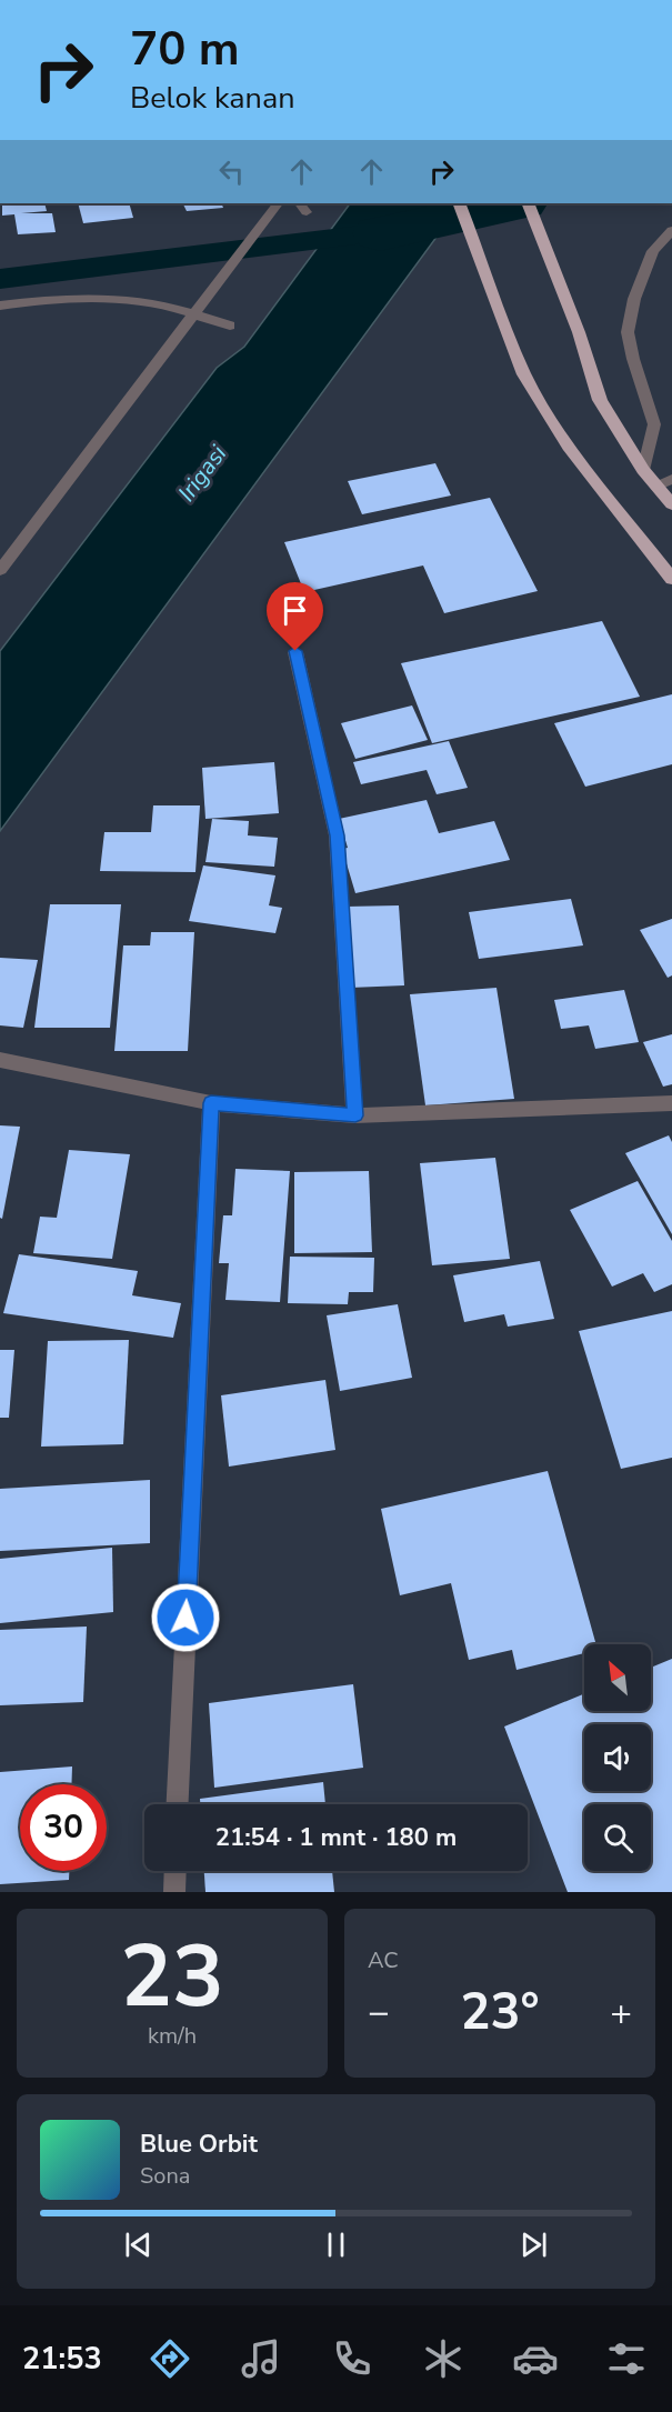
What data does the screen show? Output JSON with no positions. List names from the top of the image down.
{
  "water": ["Irigasi"],
  "north": "top left",
  "page": {
    "turn": ["70 m", "Belok kanan"],
    "limit": "30",
    "trip": "21:54 · 1 mnt · 180 m",
    "tile": [
      ["23", "km/h"],
      "AC"
    ],
    "heat": ["−", "23°", "+"],
    "song": ["Blue Orbit", "Sona"],
    "tabs": "21:53"
  }
}
